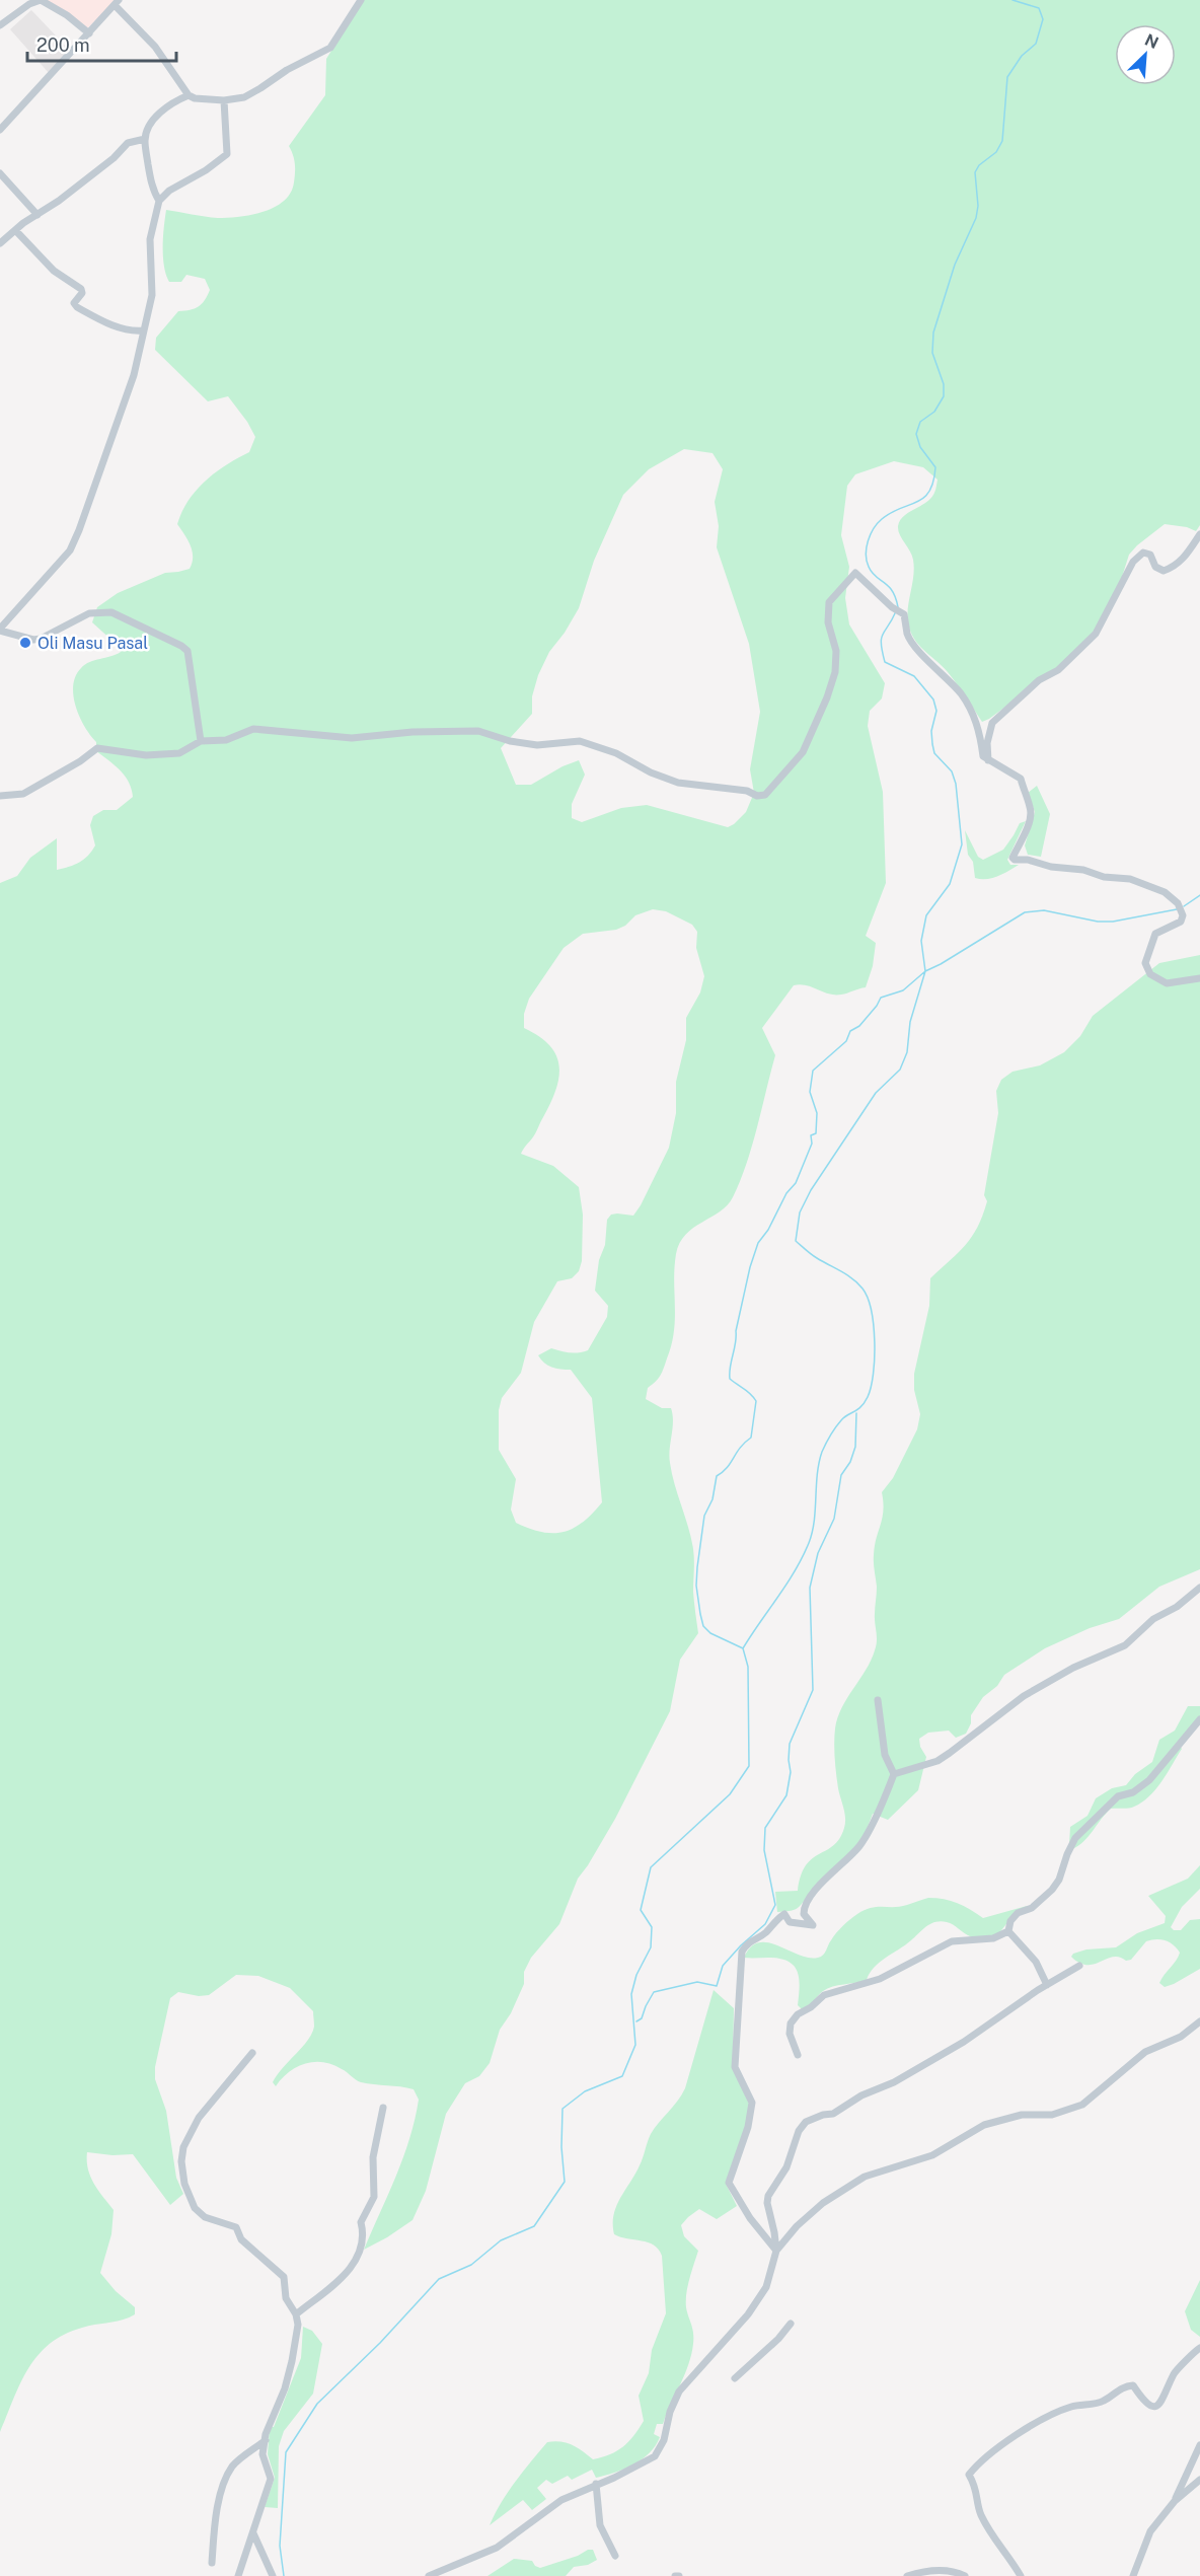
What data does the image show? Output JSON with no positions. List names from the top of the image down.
{
  "places": ["Oli Masu Pasal"],
  "scale_bar": "200 m",
  "north": "top right"
}
